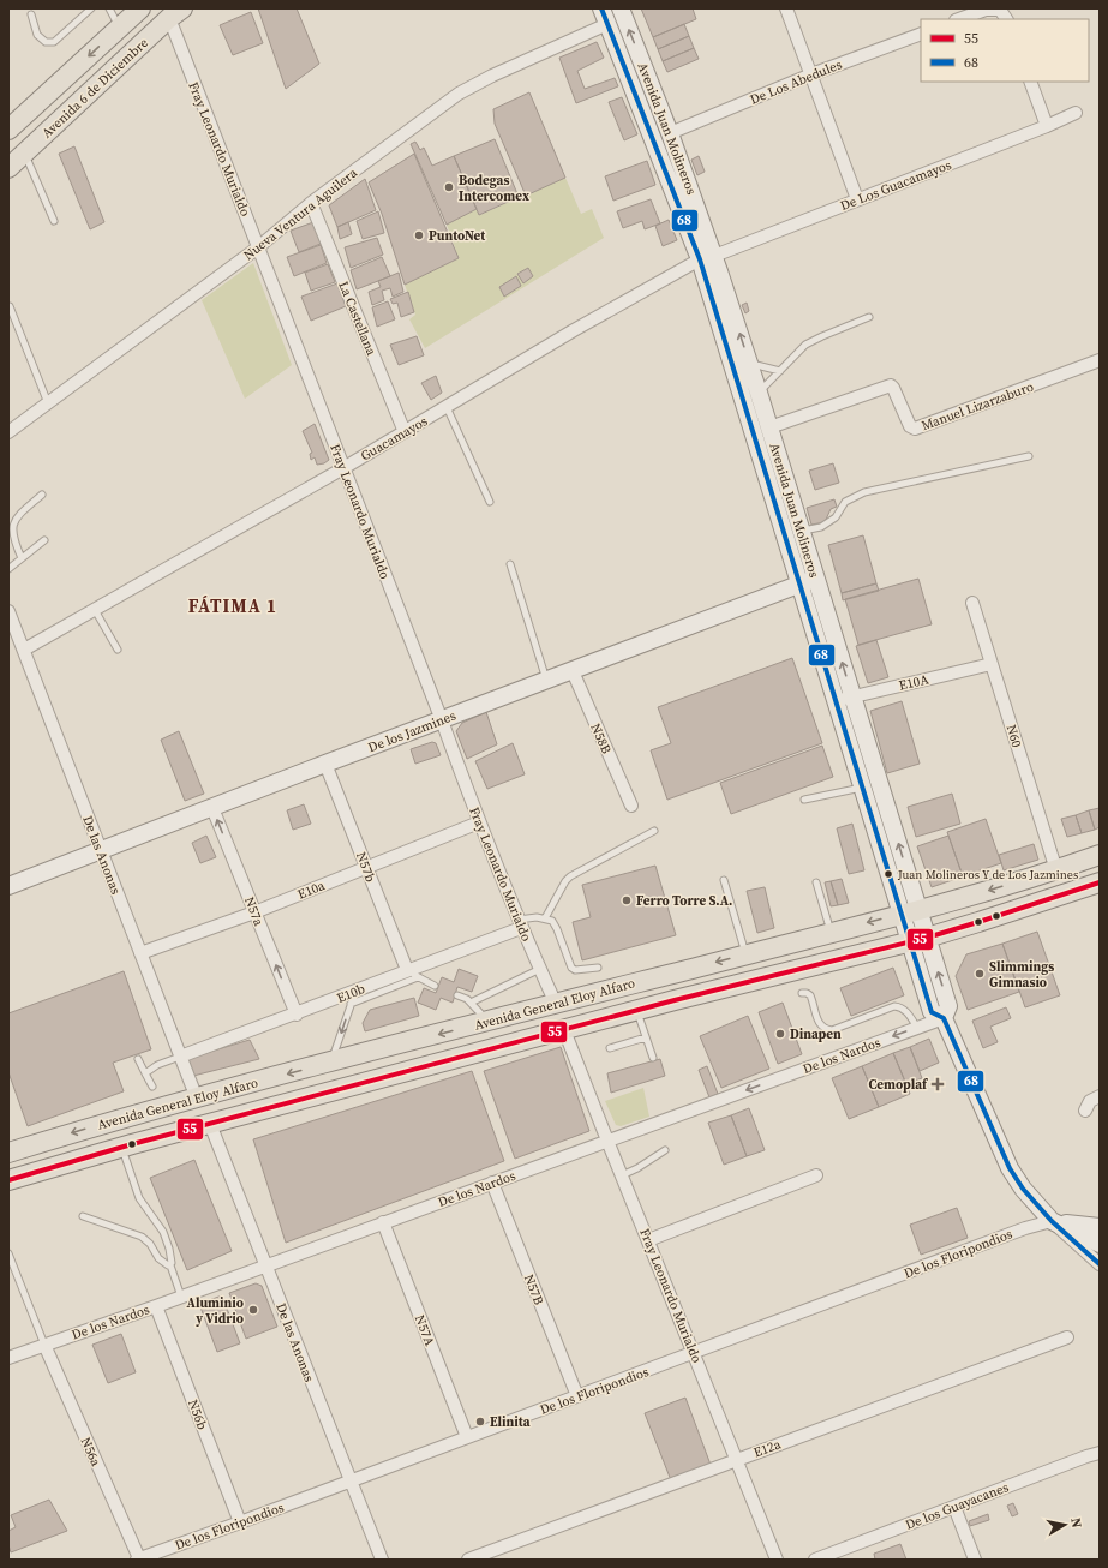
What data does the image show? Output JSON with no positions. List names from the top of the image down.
{
  "streets": {
    "main road": ["Avenida 6 de Diciembre", "Avenida General Eloy Alfaro"],
    "street": [
      "De Los Abedules",
      "Avenida Juan Molineros",
      "Fray Leonardo Murialdo",
      "De Los Guacamayos",
      "Nueva Ventura Aguilera",
      "La Castellana",
      "Manuel Lizarzaburo",
      "Guacamayos",
      "E10A",
      "De los Jazmines",
      "N60",
      "N58B",
      "De las Anonas",
      "N57b",
      "E10a",
      "N57a",
      "E10b",
      "De los Nardos",
      "De los Floripondios",
      "N57B",
      "N57A",
      "N56b",
      "E12a",
      "N56a",
      "De los Guayacanes"
    ]
  },
  "crossings": [
    ["De Los Abedules", "Avenida Juan Molineros"],
    ["Avenida 6 de Diciembre", "Fray Leonardo Murialdo"],
    ["Avenida Juan Molineros", "De Los Guacamayos"],
    ["Avenida Juan Molineros", "Nueva Ventura Aguilera"],
    ["Avenida Juan Molineros", "Manuel Lizarzaburo"],
    ["Avenida Juan Molineros", "Guacamayos"],
    ["Avenida Juan Molineros", "E10A"],
    ["Avenida Juan Molineros", "De los Jazmines"],
    ["Avenida Juan Molineros", "Avenida General Eloy Alfaro"],
    ["Avenida Juan Molineros", "De los Nardos"],
    ["Avenida Juan Molineros", "De los Floripondios"],
    ["Fray Leonardo Murialdo", "Nueva Ventura Aguilera"],
    ["Fray Leonardo Murialdo", "Guacamayos"],
    ["Fray Leonardo Murialdo", "De los Jazmines"],
    ["Fray Leonardo Murialdo", "E10a"],
    ["Fray Leonardo Murialdo", "E10b"],
    ["Fray Leonardo Murialdo", "Avenida General Eloy Alfaro"],
    ["Fray Leonardo Murialdo", "De los Nardos"],
    ["Fray Leonardo Murialdo", "De los Floripondios"],
    ["Fray Leonardo Murialdo", "E12a"],
    ["De Los Guacamayos", "Guacamayos"],
    ["Nueva Ventura Aguilera", "La Castellana"],
    ["La Castellana", "Guacamayos"],
    ["Guacamayos", "De las Anonas"],
    ["E10A", "N60"],
    ["De los Jazmines", "N58B"],
    ["De los Jazmines", "De las Anonas"],
    ["De los Jazmines", "N57b"],
    ["De los Jazmines", "N57a"],
    ["N60", "Avenida General Eloy Alfaro"],
    ["De las Anonas", "E10a"],
    ["De las Anonas", "E10b"],
    ["De las Anonas", "Avenida General Eloy Alfaro"],
    ["De las Anonas", "De los Nardos"],
    ["De las Anonas", "De los Floripondios"],
    ["N57b", "E10a"],
    ["N57b", "E10b"],
    ["E10a", "N57a"],
    ["N57a", "E10b"],
    ["De los Nardos", "N57B"],
    ["De los Nardos", "N57A"],
    ["De los Nardos", "N56b"],
    ["De los Nardos", "N56a"],
    ["De los Floripondios", "N57B"],
    ["De los Floripondios", "N57A"],
    ["De los Floripondios", "N56b"],
    ["De los Floripondios", "N56a"]
  ],
  "one_way": ["N57a"],
  "districts": ["FÁTIMA 1"],
  "places": {
    "other": [
      "Bodegas Intercomex",
      "PuntoNet",
      "Juan Molineros Y de Los Jazmines",
      "Ferro Torre S.A.",
      "Slimmings Gimnasio",
      "Dinapen",
      "Aluminio y Vidrio",
      "Elinita"
    ],
    "health": ["Cemoplaf"]
  },
  "lines": ["transit line 68", "transit line 55"],
  "legend": ["55", "68"],
  "north": "right"
}
